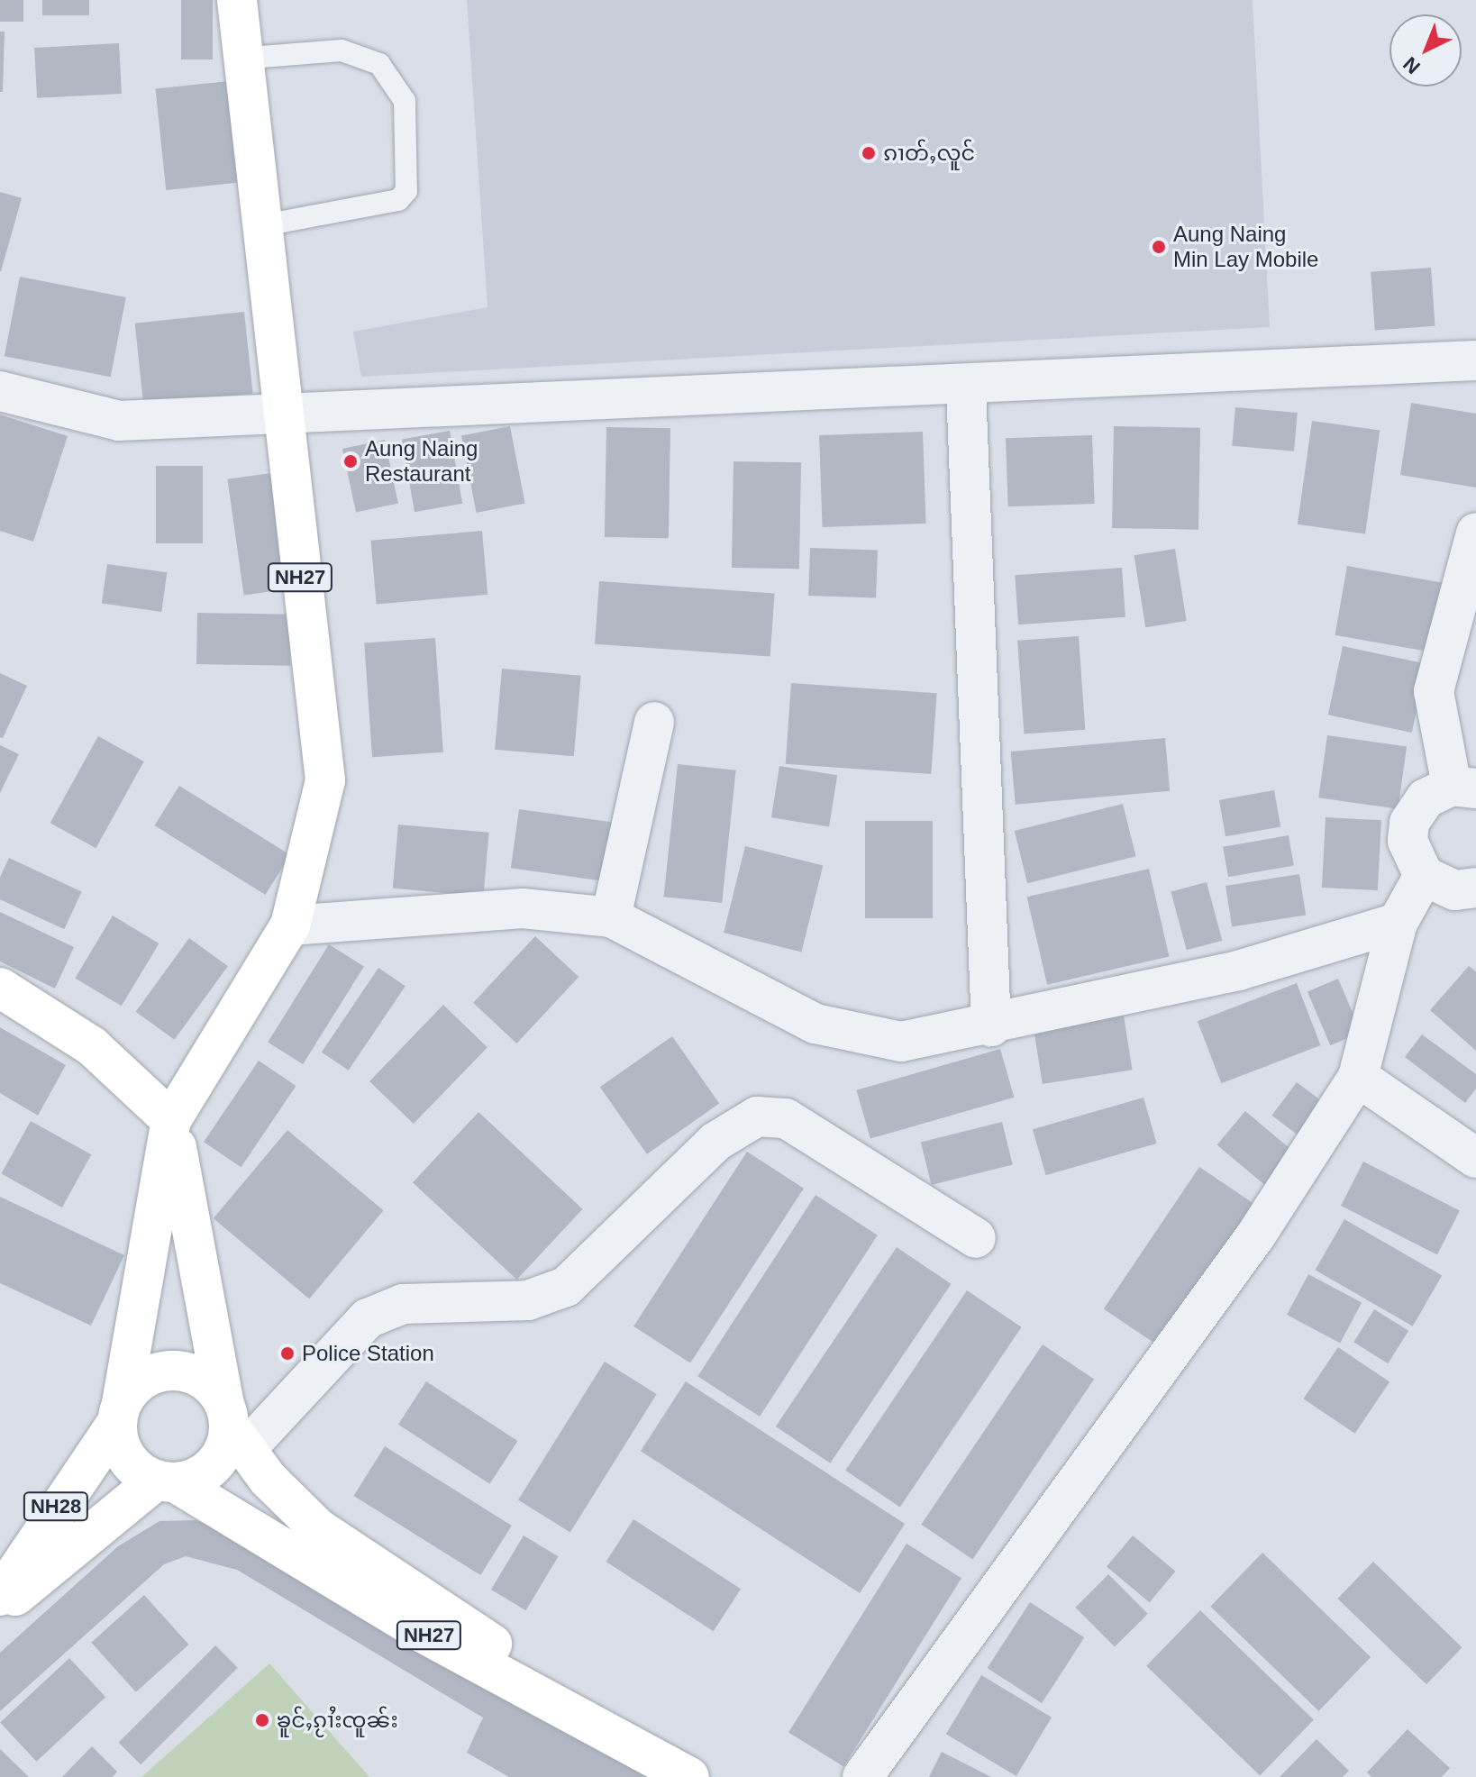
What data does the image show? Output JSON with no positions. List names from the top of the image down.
{
  "streets": {
    "main road": ["NH27", "NH28"]
  },
  "crossings": [
    ["NH27", "NH28"]
  ],
  "places": [
    "ၵၢတ်ႇလူင်",
    "Aung Naing Min Lay Mobile",
    "Aung Naing Restaurant",
    "Police Station",
    "ၶူင်ႇၵႂၢႆးၸူၼ်း"
  ],
  "north": "bottom left"
}
